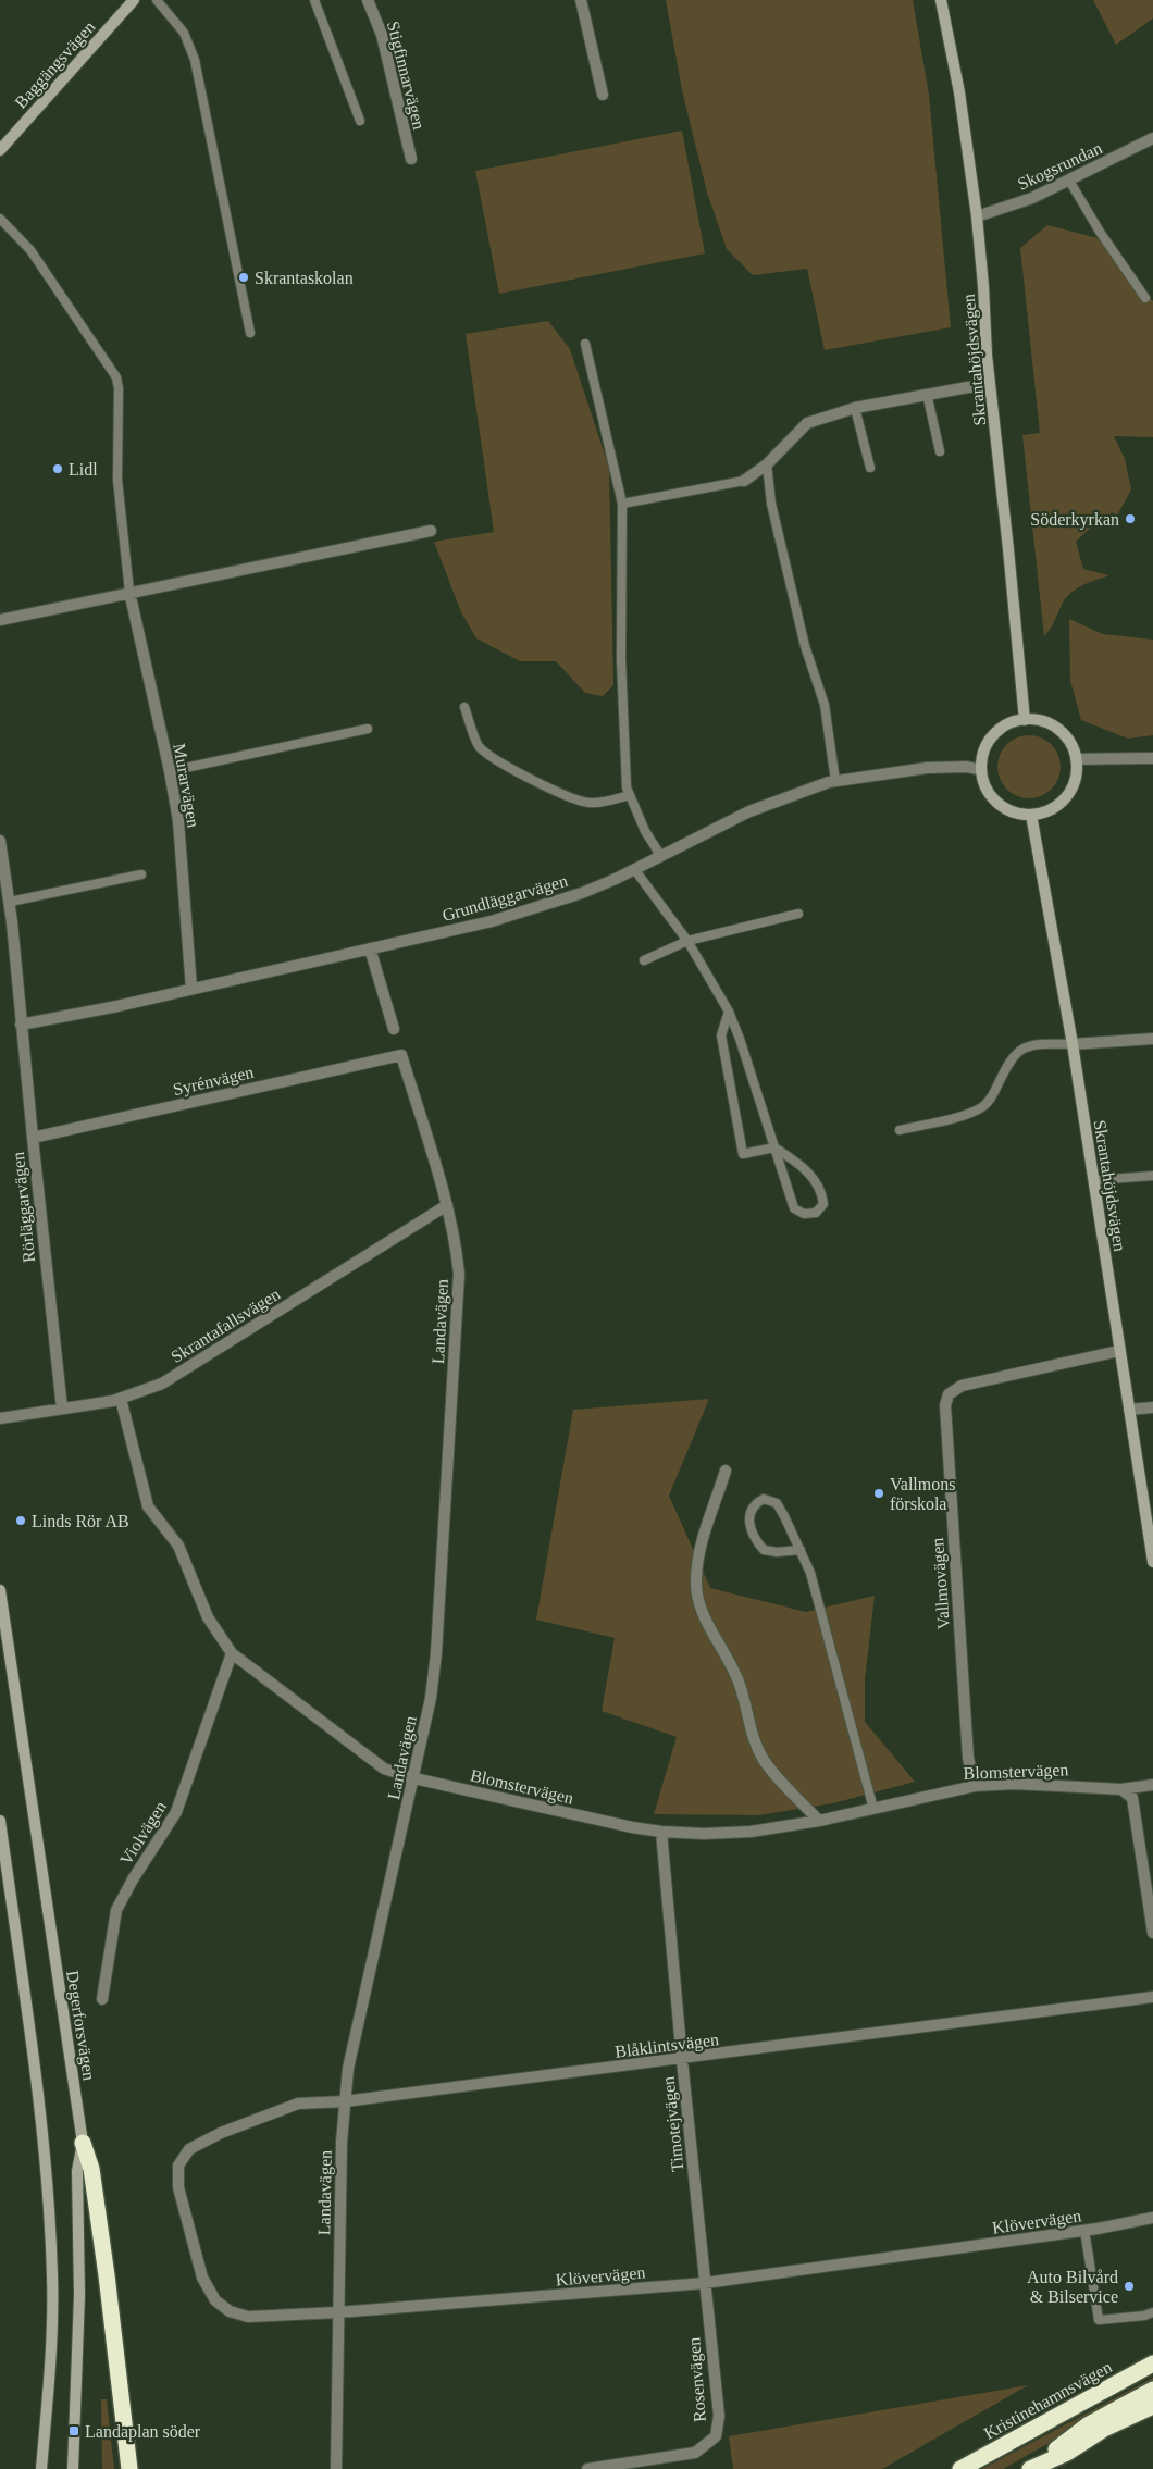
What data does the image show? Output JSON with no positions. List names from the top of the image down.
{
  "streets": {
    "highway": ["Kristinehamnsvägen"],
    "street": [
      "Baggängsvägen",
      "Stigfinnarvägen",
      "Skogsrundan",
      "Skrantahöjdsvägen",
      "Murarvägen",
      "Grundläggarvägen",
      "Syrénvägen",
      "Rörläggarvägen",
      "Landavägen",
      "Skrantafallsvägen",
      "Vallmovägen",
      "Blomstervägen",
      "Violvägen",
      "Degerforsvägen",
      "Blåklintsvägen",
      "Timotejvägen",
      "Klövervägen",
      "Rosenvägen"
    ]
  },
  "crossings": [
    ["Skogsrundan", "Skrantahöjdsvägen"],
    ["Skrantahöjdsvägen", "Grundläggarvägen"],
    ["Skrantahöjdsvägen", "Vallmovägen"],
    ["Murarvägen", "Grundläggarvägen"],
    ["Grundläggarvägen", "Rörläggarvägen"],
    ["Syrénvägen", "Rörläggarvägen"],
    ["Syrénvägen", "Landavägen"],
    ["Rörläggarvägen", "Skrantafallsvägen"],
    ["Landavägen", "Skrantafallsvägen"],
    ["Landavägen", "Blomstervägen"],
    ["Landavägen", "Blåklintsvägen"],
    ["Landavägen", "Klövervägen"],
    ["Skrantafallsvägen", "Blomstervägen"],
    ["Vallmovägen", "Blomstervägen"],
    ["Blomstervägen", "Violvägen"],
    ["Blomstervägen", "Timotejvägen"],
    ["Blåklintsvägen", "Timotejvägen"],
    ["Blåklintsvägen", "Klövervägen"],
    ["Timotejvägen", "Klövervägen"],
    ["Timotejvägen", "Rosenvägen"],
    ["Klövervägen", "Rosenvägen"]
  ],
  "places": {
    "other": [
      "Skrantaskolan",
      "Lidl",
      "Söderkyrkan",
      "Vallmons förskola",
      "Linds Rör AB",
      "Auto Bilvård & Bilservice"
    ],
    "transit": ["Landaplan söder"]
  }
}
